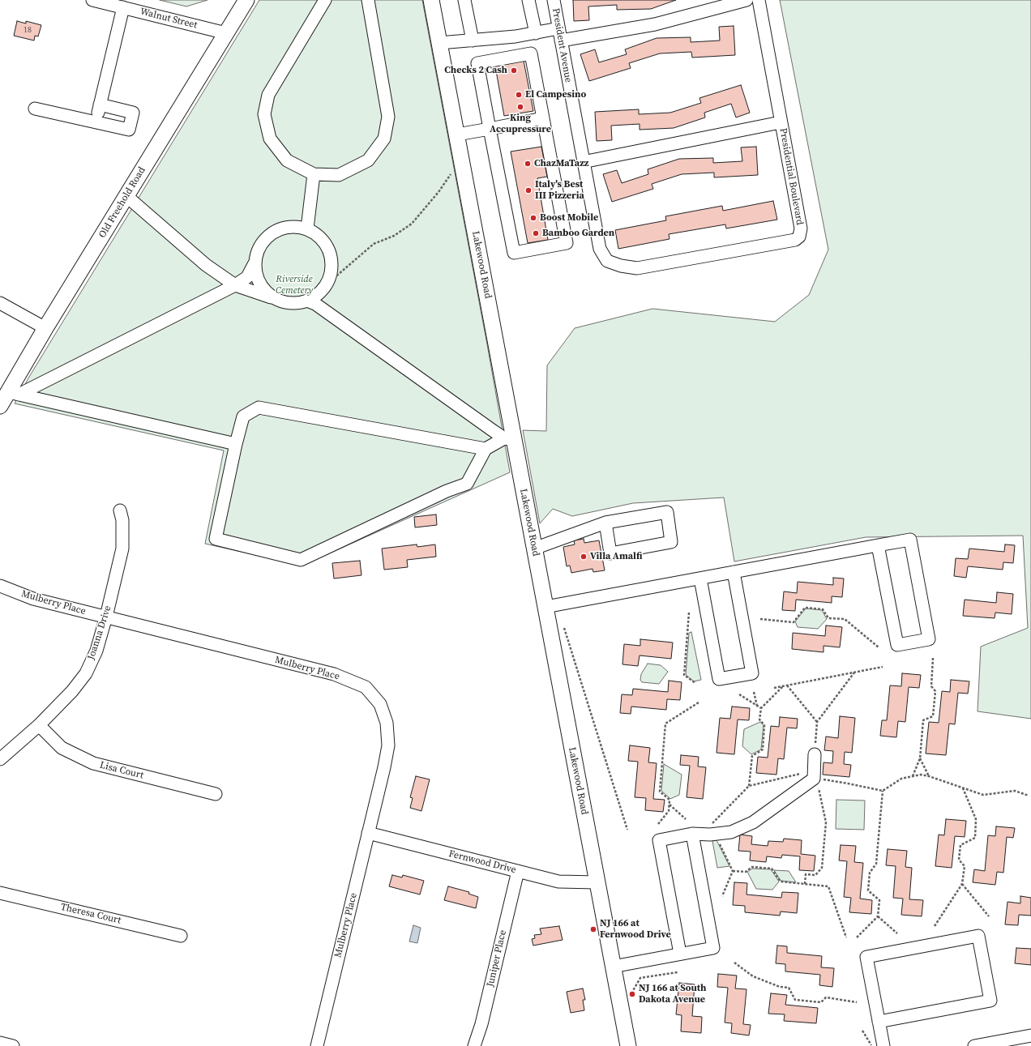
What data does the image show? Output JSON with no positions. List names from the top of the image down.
{
  "streets": {
    "main road": ["Old Freehold Road", "Lakewood Road"],
    "street": [
      "Walnut Street",
      "President Avenue",
      "Presidential Boulevard",
      "Mulberry Place",
      "Joanna Drive",
      "Lisa Court",
      "Fernwood Drive",
      "Theresa Court",
      "Juniper Place"
    ]
  },
  "crossings": [
    ["Walnut Street", "Old Freehold Road"],
    ["President Avenue", "Presidential Boulevard"],
    ["Lakewood Road", "Fernwood Drive"],
    ["Mulberry Place", "Joanna Drive"],
    ["Mulberry Place", "Fernwood Drive"],
    ["Joanna Drive", "Lisa Court"],
    ["Fernwood Drive", "Juniper Place"]
  ],
  "parks": ["Riverside Cemetery"],
  "places": [
    "Checks 2 Cash",
    "El Campesino",
    "King Accupressure",
    "ChazMaTazz",
    "Italy's Best III Pizzeria",
    "Boost Mobile",
    "Bamboo Garden",
    "Villa Amalfi",
    "NJ 166 at Fernwood Drive",
    "NJ 166 at South Dakota Avenue"
  ],
  "house_numbers": ["18"]
}
